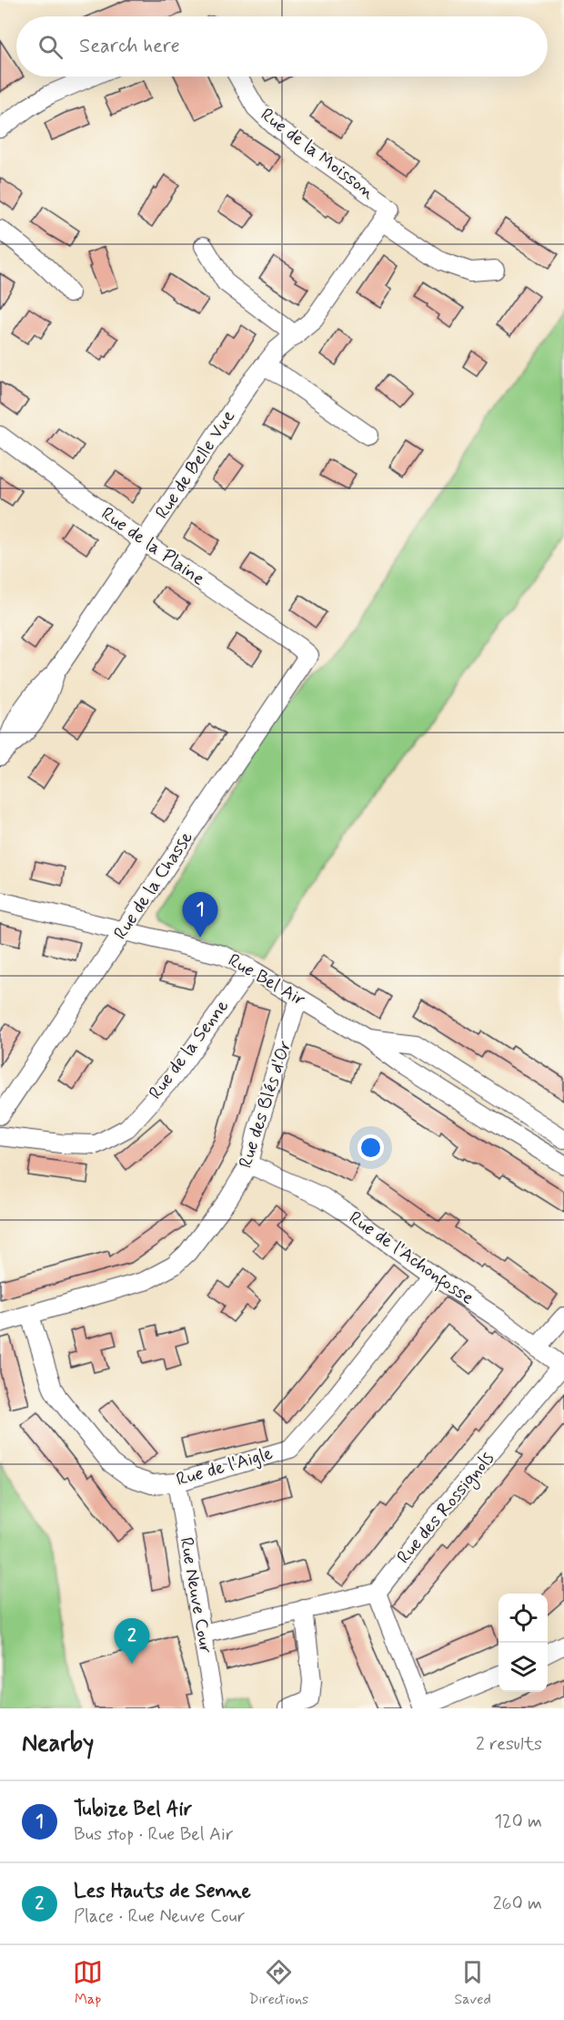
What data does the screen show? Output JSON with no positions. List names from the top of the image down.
{
  "streets": {
    "street": [
      "Rue de la Moisson",
      "Rue de Belle Vue",
      "Rue de la Plaine",
      "Rue de la Chasse",
      "Rue Bel Air",
      "Rue de la Senne",
      "Rue des Blés d'Or",
      "Rue de l'Achonfosse",
      "Rue de l'Aigle",
      "Rue des Rossignols",
      "Rue Neuve Cour"
    ]
  },
  "crossings": [
    ["Rue de la Moisson", "Rue de Belle Vue"],
    ["Rue de Belle Vue", "Rue de la Plaine"],
    ["Rue de la Plaine", "Rue de la Chasse"],
    ["Rue de la Chasse", "Rue Bel Air"],
    ["Rue Bel Air", "Rue de la Senne"],
    ["Rue Bel Air", "Rue des Blés d'Or"],
    ["Rue des Blés d'Or", "Rue de l'Achonfosse"],
    ["Rue des Blés d'Or", "Rue de l'Aigle"],
    ["Rue de l'Achonfosse", "Rue de l'Aigle"],
    ["Rue de l'Achonfosse", "Rue des Rossignols"],
    ["Rue de l'Aigle", "Rue Neuve Cour"]
  ],
  "page": {
    "search": "Search here",
    "pins": ["1", "2"],
    "heading": ["Nearby", "2 results"],
    "list": [
      {
        "mark": "1",
        "name": "Tubize Bel Air",
        "note": "Bus stop · Rue Bel Air",
        "value": "120 m"
      },
      {
        "mark": "2",
        "name": "Les Hauts de Senne",
        "note": "Place · Rue Neuve Cour",
        "value": "260 m"
      }
    ],
    "nav": ["Map", "Directions", "Saved"]
  }
}
